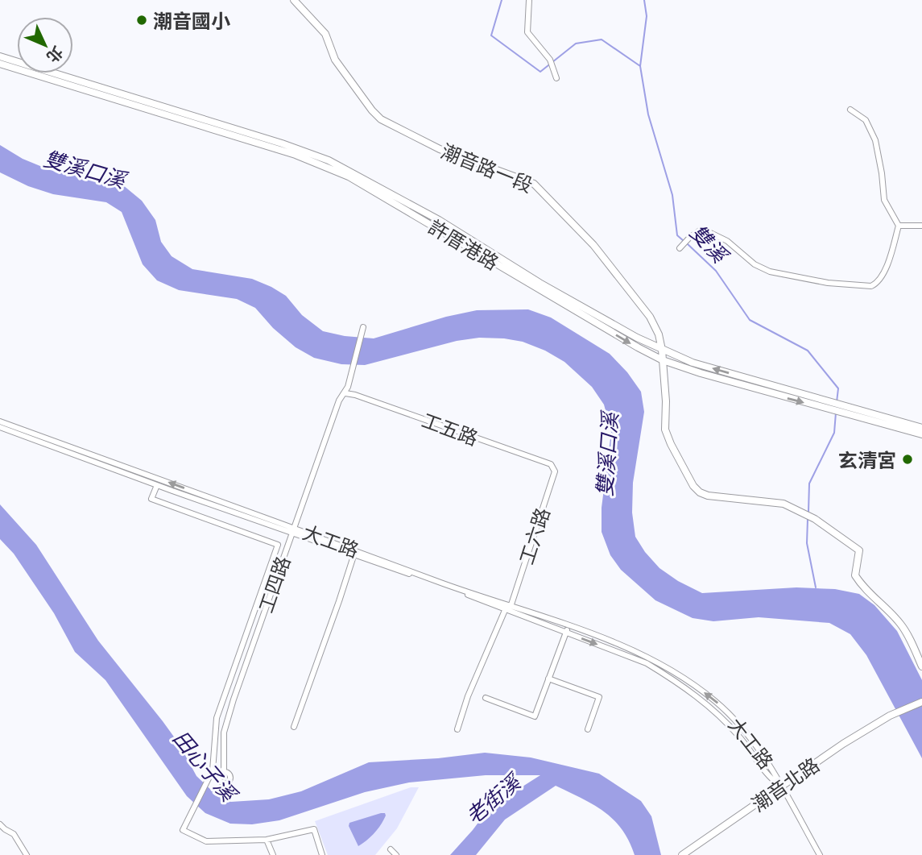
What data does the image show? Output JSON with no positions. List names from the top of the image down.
{
  "streets": {
    "street": [
      "潮音路一段",
      "許厝港路",
      "工五路",
      "工六路",
      "大工路",
      "工四路",
      "潮音北路"
    ]
  },
  "crossings": [
    ["潮音路一段", "許厝港路"],
    ["工五路", "工六路"],
    ["工五路", "工四路"],
    ["工六路", "大工路"],
    ["大工路", "工四路"],
    ["大工路", "潮音北路"]
  ],
  "water": [
    "雙溪口溪",
    "雙溪",
    "田心子溪",
    "老街溪"
  ],
  "places": ["潮音國小", "玄清宮"],
  "north": "bottom right"
}
